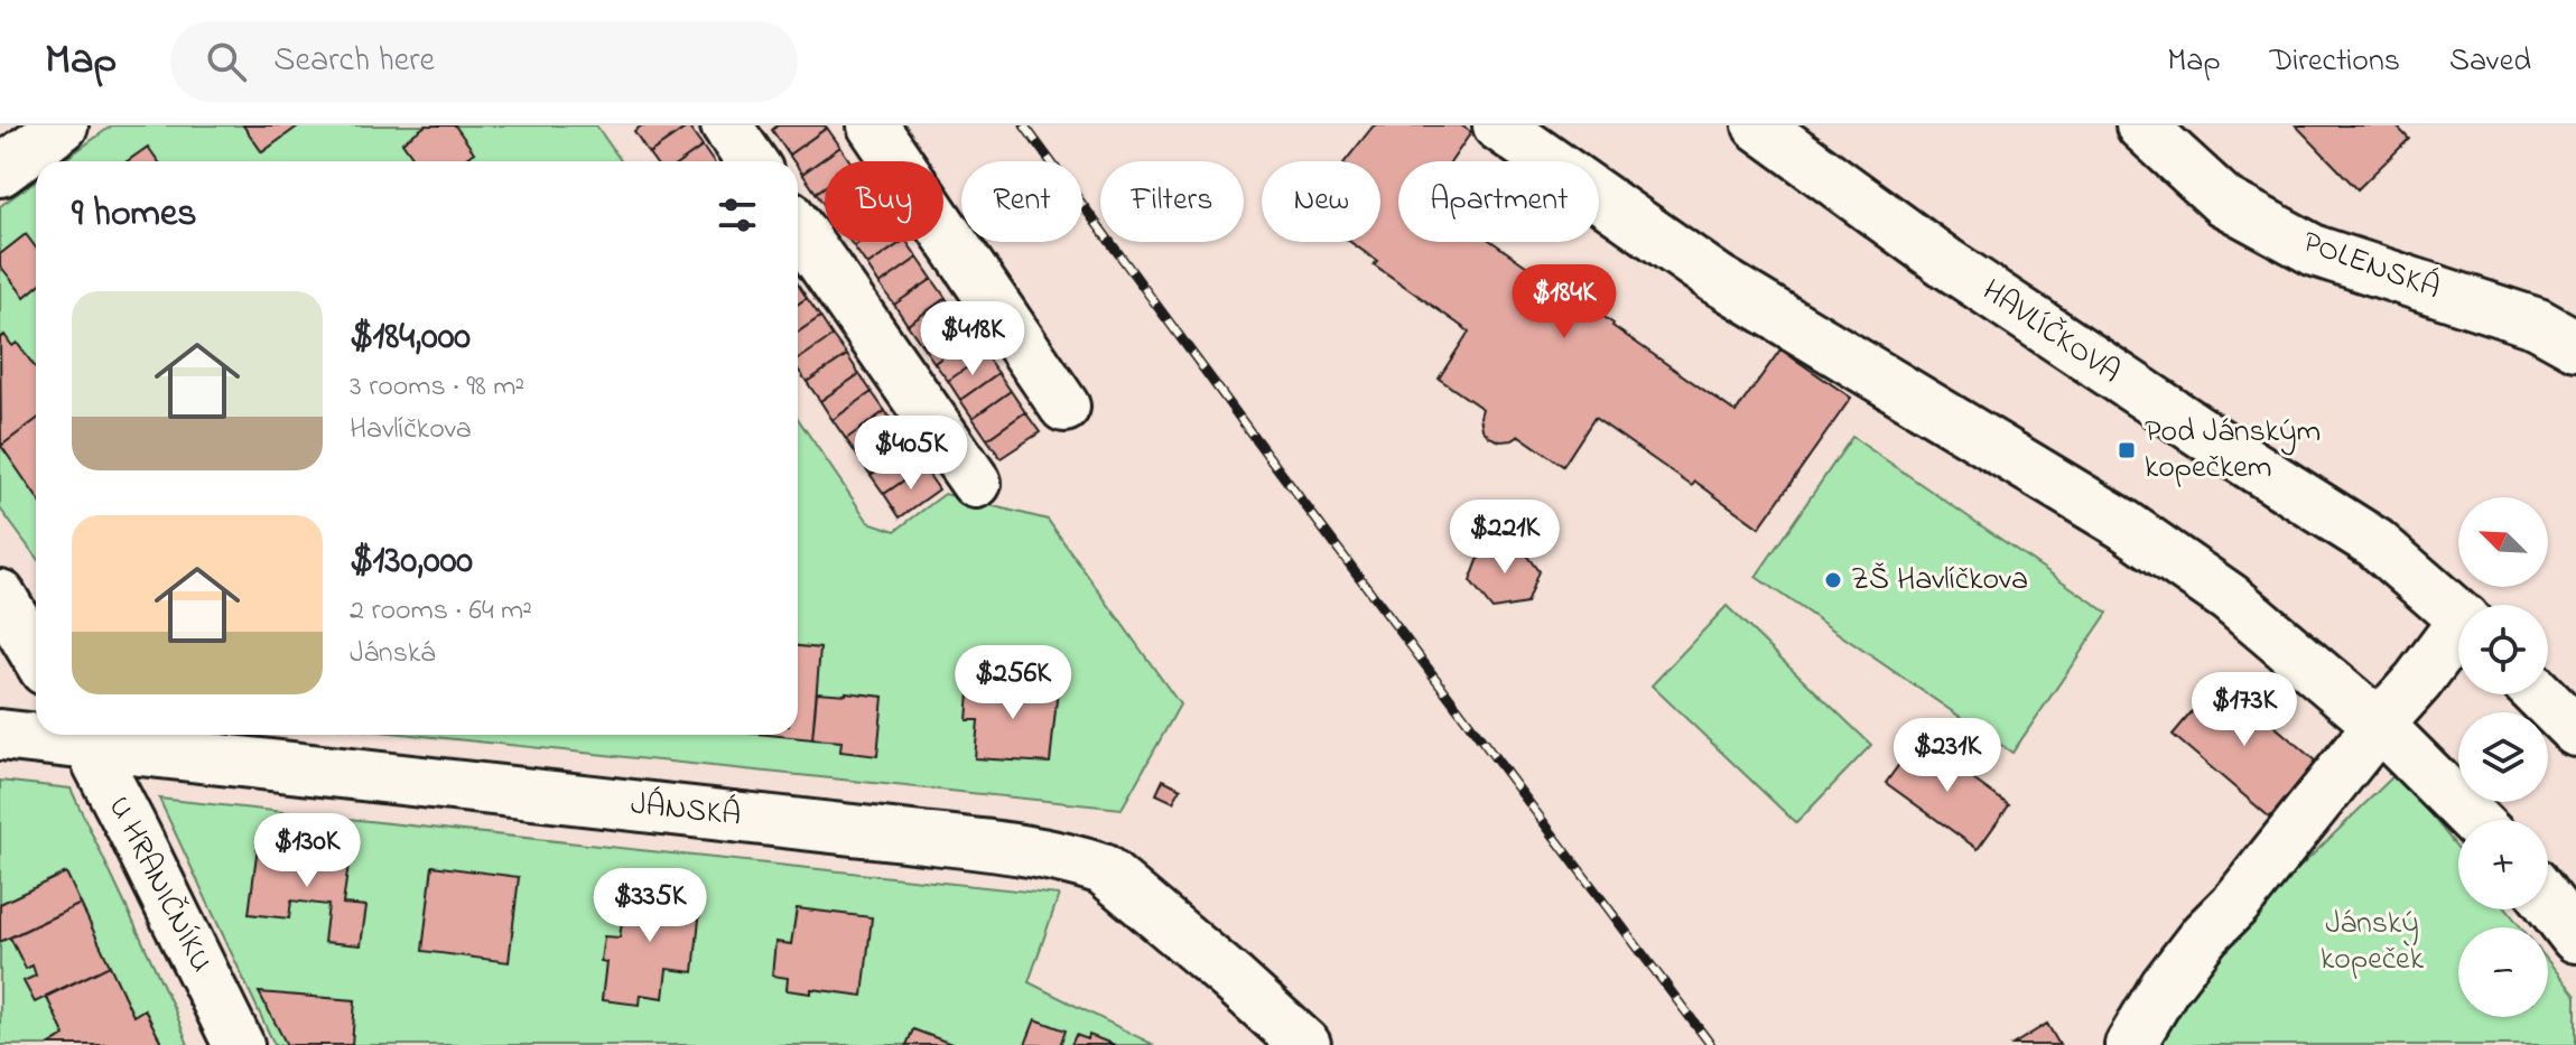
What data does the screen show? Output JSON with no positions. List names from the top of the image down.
{
  "streets": {
    "street": [
      "POLENSKÁ",
      "HAVLÍČKOVA",
      "JÁNSKÁ",
      "U HRANIČNÍKU"
    ]
  },
  "crossings": [
    ["JÁNSKÁ", "U HRANIČNÍKU"]
  ],
  "parks": ["Jánský kopeček"],
  "places": {
    "transit": ["Pod Jánským kopečkem"],
    "other": ["ZŠ Havlíčkova"]
  },
  "north": "top left",
  "page": {
    "header": "Map",
    "search": "Search here",
    "nav": ["Map", "Directions", "Saved"],
    "chip": [
      "Buy",
      "Rent",
      "Filters",
      "New",
      "Apartment"
    ],
    "heading": "9 homes",
    "price": [
      "$184K",
      "$418K",
      "$405K",
      "$221K",
      "$256K",
      "$173K",
      "$231K",
      "$130K",
      "$335K"
    ],
    "list": [
      {
        "name": "$184,000",
        "note": "3 rooms · 98 m² · Havlíčkova"
      },
      {
        "name": "$130,000",
        "note": "2 rooms · 64 m² · Jánská"
      }
    ],
    "map_buttons": ["+", "−"]
  }
}
